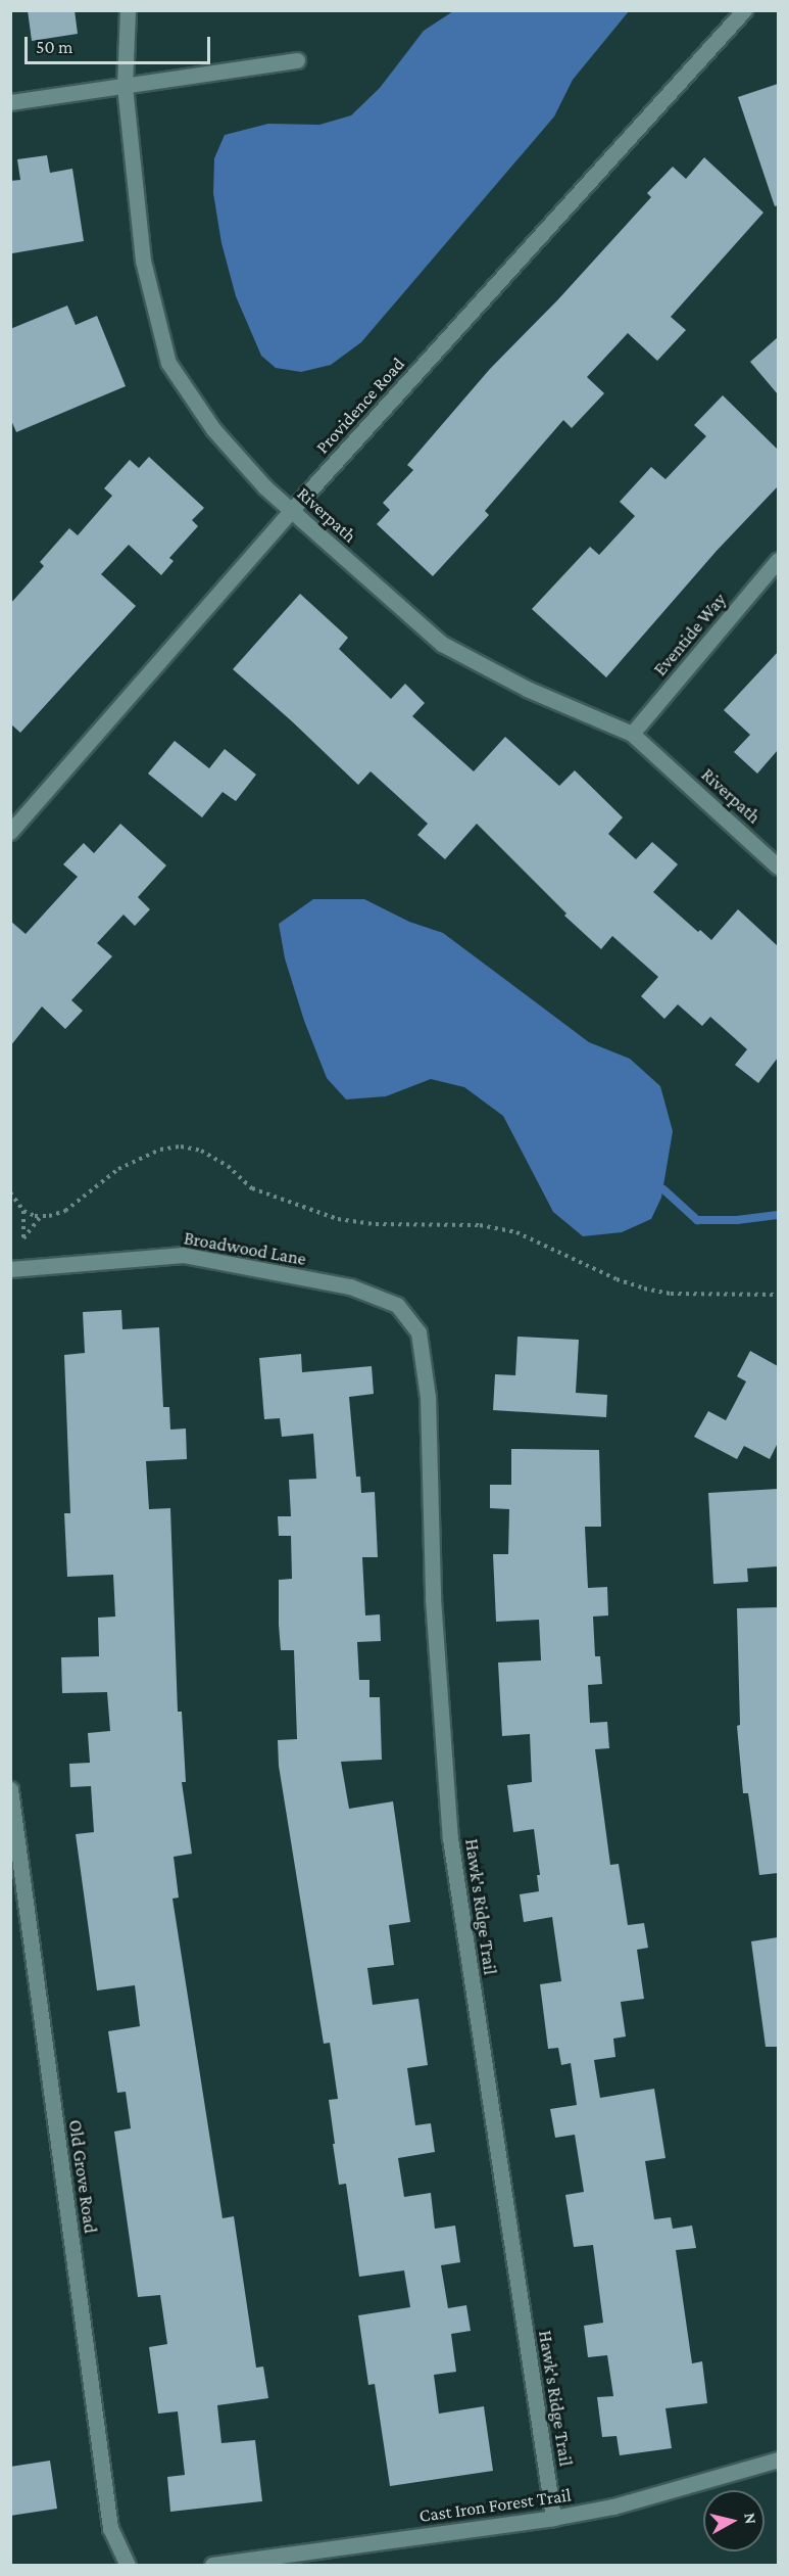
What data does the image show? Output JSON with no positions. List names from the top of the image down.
{
  "streets": {
    "street": [
      "Providence Road",
      "Riverpath",
      "Eventide Way",
      "Broadwood Lane",
      "Hawk's Ridge Trail",
      "Old Grove Road",
      "Cast Iron Forest Trail"
    ]
  },
  "crossings": [
    ["Providence Road", "Riverpath"],
    ["Riverpath", "Eventide Way"],
    ["Broadwood Lane", "Hawk's Ridge Trail"],
    ["Hawk's Ridge Trail", "Cast Iron Forest Trail"]
  ],
  "scale_bar": "50 m",
  "north": "right"
}
